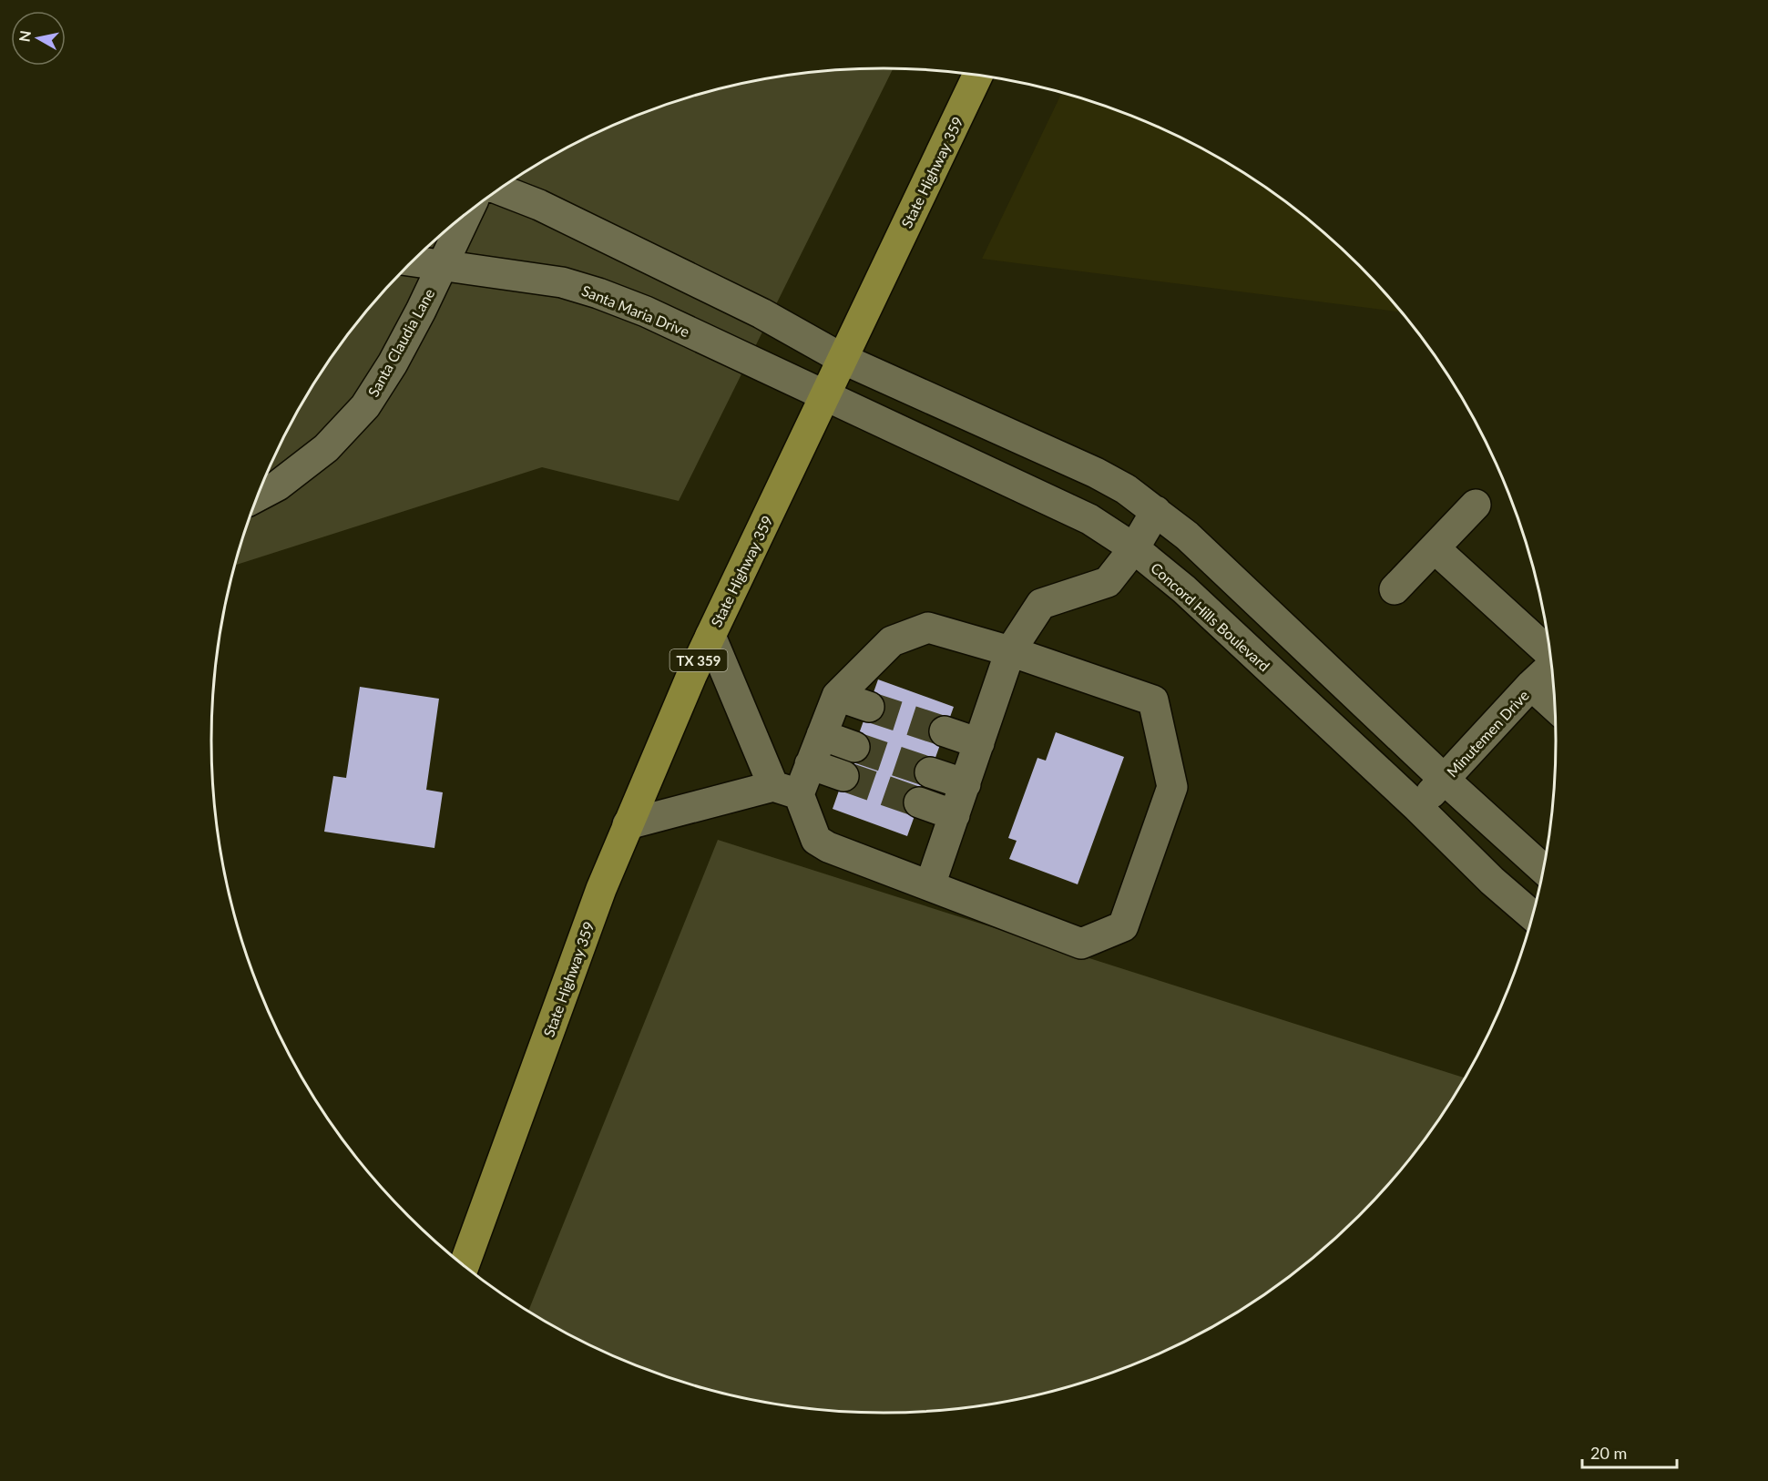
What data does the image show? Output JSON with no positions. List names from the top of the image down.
{
  "streets": {
    "main road": ["State Highway 359", "TX 359"],
    "street": [
      "Santa Maria Drive",
      "Santa Claudia Lane",
      "Concord Hills Boulevard",
      "Minutemen Drive"
    ]
  },
  "crossings": [
    ["State Highway 359", "Santa Maria Drive"],
    ["State Highway 359", "Concord Hills Boulevard"],
    ["Santa Maria Drive", "Santa Claudia Lane"],
    ["Santa Maria Drive", "Concord Hills Boulevard"],
    ["Concord Hills Boulevard", "Minutemen Drive"]
  ],
  "scale_bar": "20 m",
  "north": "left"
}
